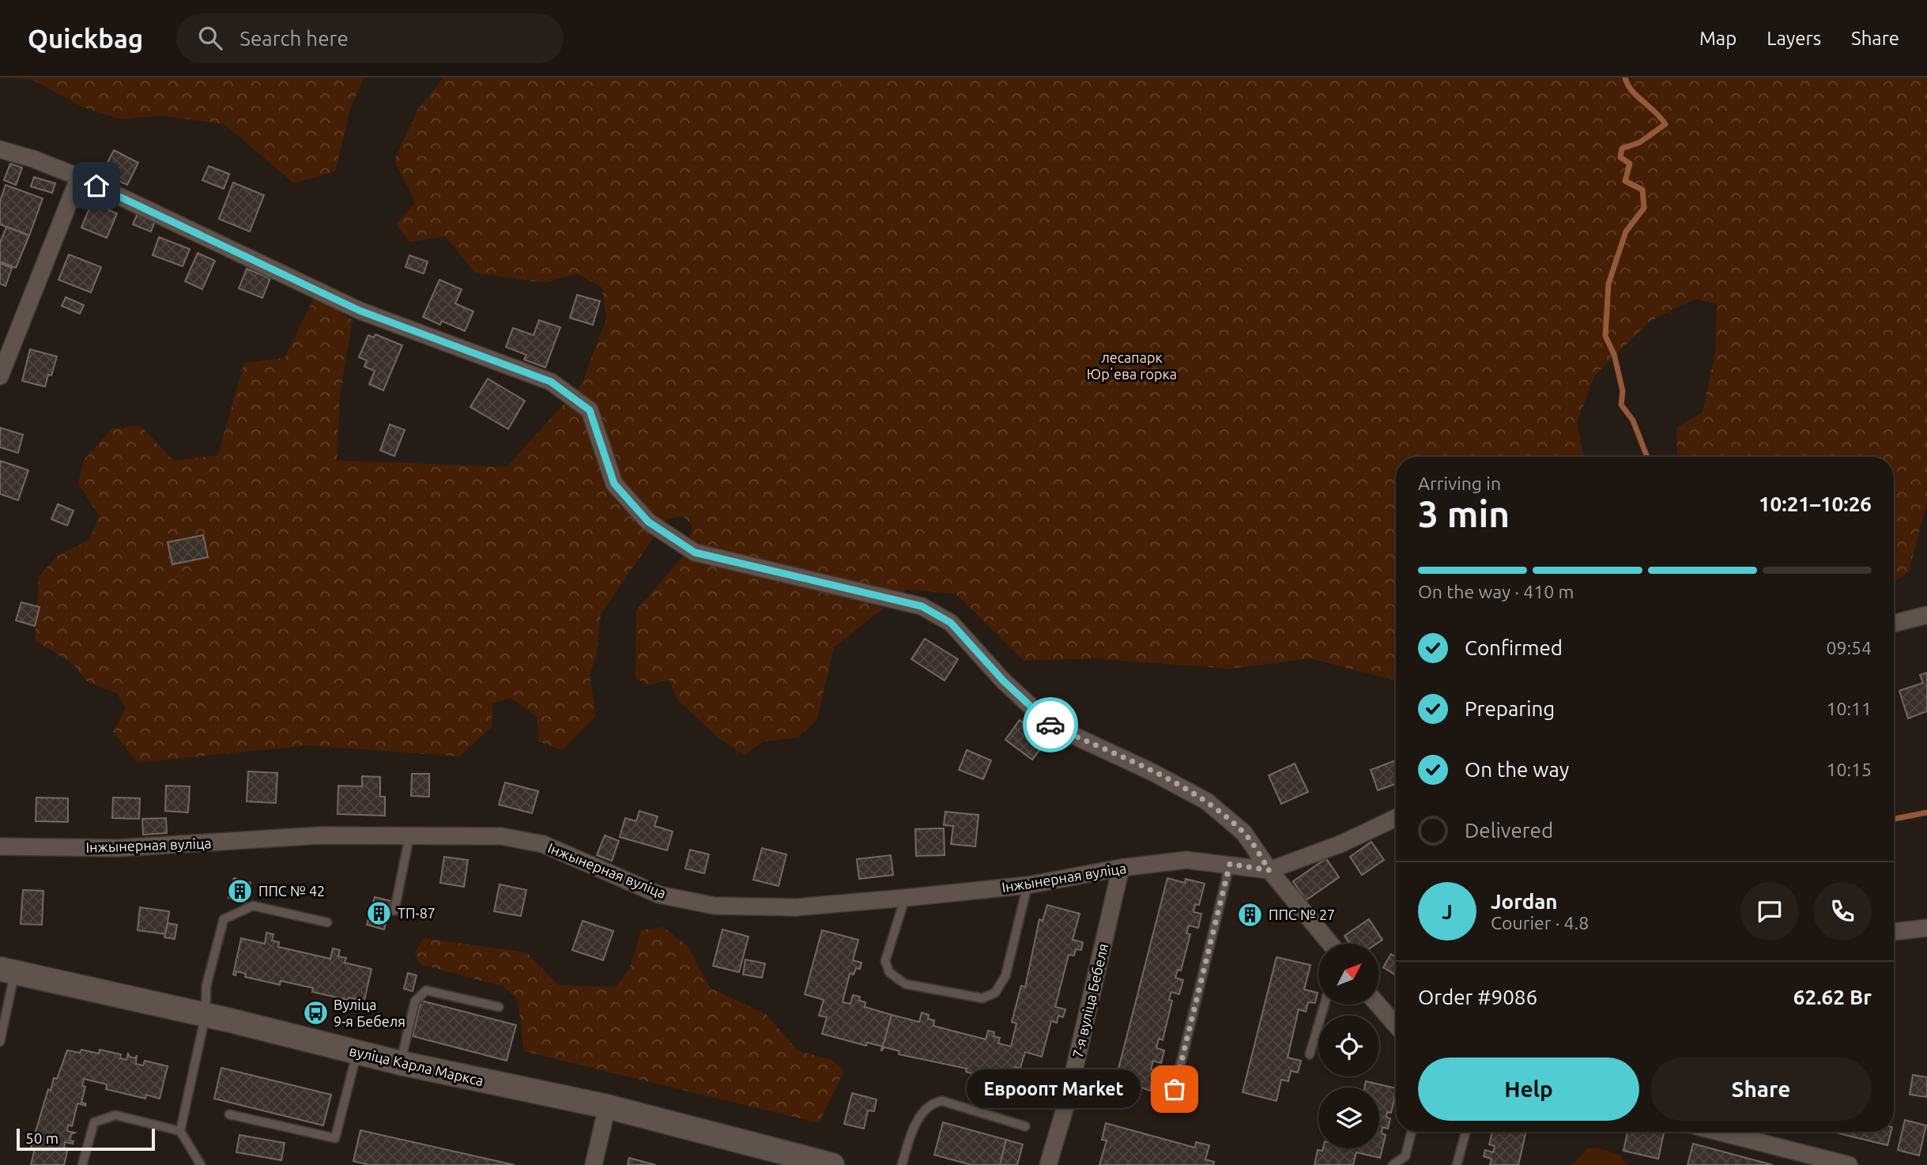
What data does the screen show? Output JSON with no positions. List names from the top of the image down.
{
  "streets": {
    "main road": ["вуліца Карла Маркса"],
    "street": ["Інжынерная вуліца", "7-я вуліца Бебеля"]
  },
  "crossings": [
    ["Інжынерная вуліца", "7-я вуліца Бебеля"]
  ],
  "parks": ["лесапарк Юрʼева горка"],
  "places": {
    "building": ["ППС № 42", "ТП-87", "ППС № 27"],
    "bus stop": ["Вуліца 9-я Бебеля"],
    "other": ["Евроопт Market"]
  },
  "scale_bar": "50 m",
  "north": "top right",
  "page": {
    "header": "Quickbag",
    "search": "Search here",
    "nav": ["Map", "Layers", "Share"],
    "heading": ["3 min", "Arriving in", "10:21–10:26"],
    "panel": [
      "Jordan",
      "Courier · 4.8",
      "Order #9086",
      "62.62 Br"
    ],
    "bar": "On the way · 410 m",
    "list": [
      ["Confirmed", "09:54"],
      ["Preparing", "10:11"],
      ["On the way", "10:15"],
      "Delivered"
    ],
    "round": "J",
    "buttons": ["Help", "Share"],
    "bubble": "Евроопт Market",
    "scale": "50 m"
  }
}
